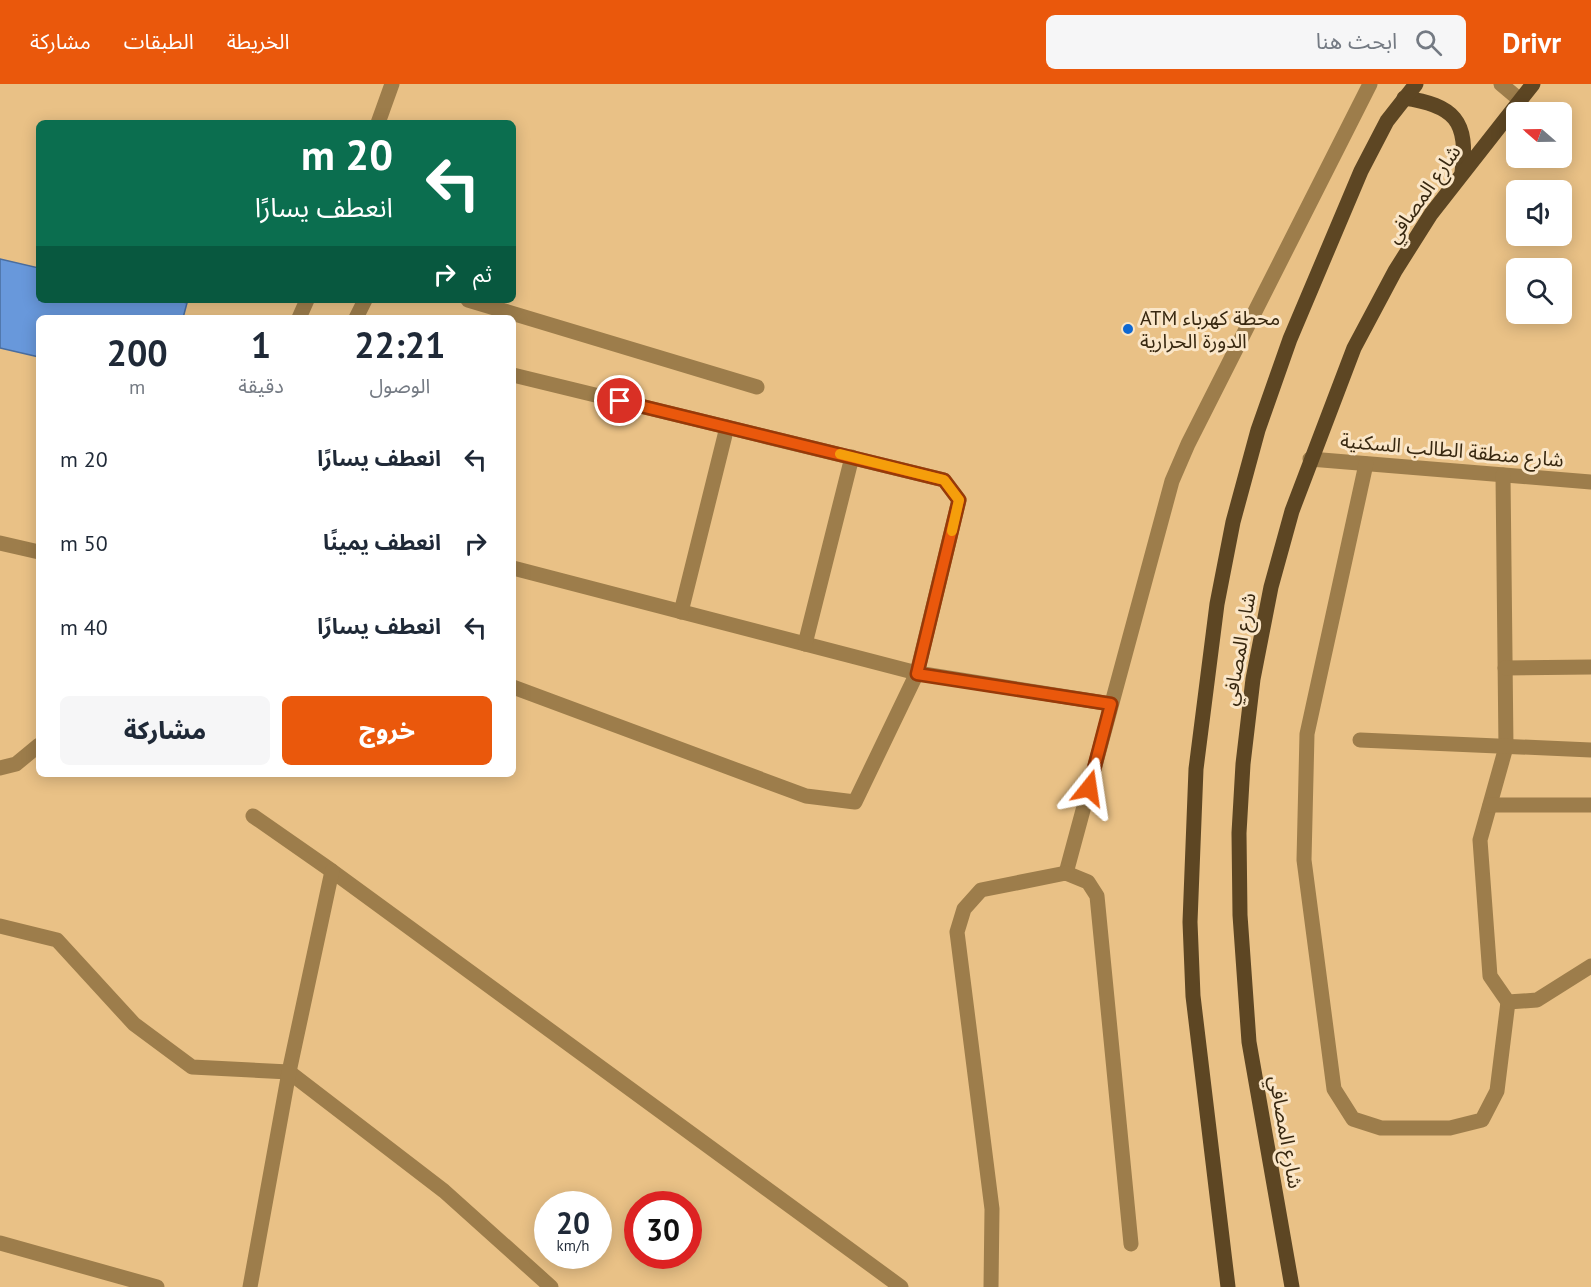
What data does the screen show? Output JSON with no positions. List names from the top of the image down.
{
  "streets": {
    "main road": ["شارع المصافي"],
    "street": ["شارع منطقة الطالب السكنية"]
  },
  "crossings": [
    ["شارع المصافي", "شارع منطقة الطالب السكنية"]
  ],
  "places": ["ATM محطة كهرباء الدورة الحرارية"],
  "north": "left",
  "page": {
    "header": "Drivr",
    "search": "ابحث هنا",
    "nav": ["الخريطة", "الطبقات", "مشاركة"],
    "turn": ["20 m", "انعطف يسارًا"],
    "then": "ثم",
    "eta": [
      "22:21",
      "الوصول",
      "1",
      "دقيقة",
      "200",
      "m"
    ],
    "list": [
      {
        "name": "انعطف يسارًا",
        "value": "20 m"
      },
      {
        "name": "انعطف يمينًا",
        "value": "50 m"
      },
      {
        "name": "انعطف يسارًا",
        "value": "40 m"
      }
    ],
    "buttons": ["خروج", "مشاركة"],
    "speed": "20 km/h",
    "limit": "30"
  }
}
